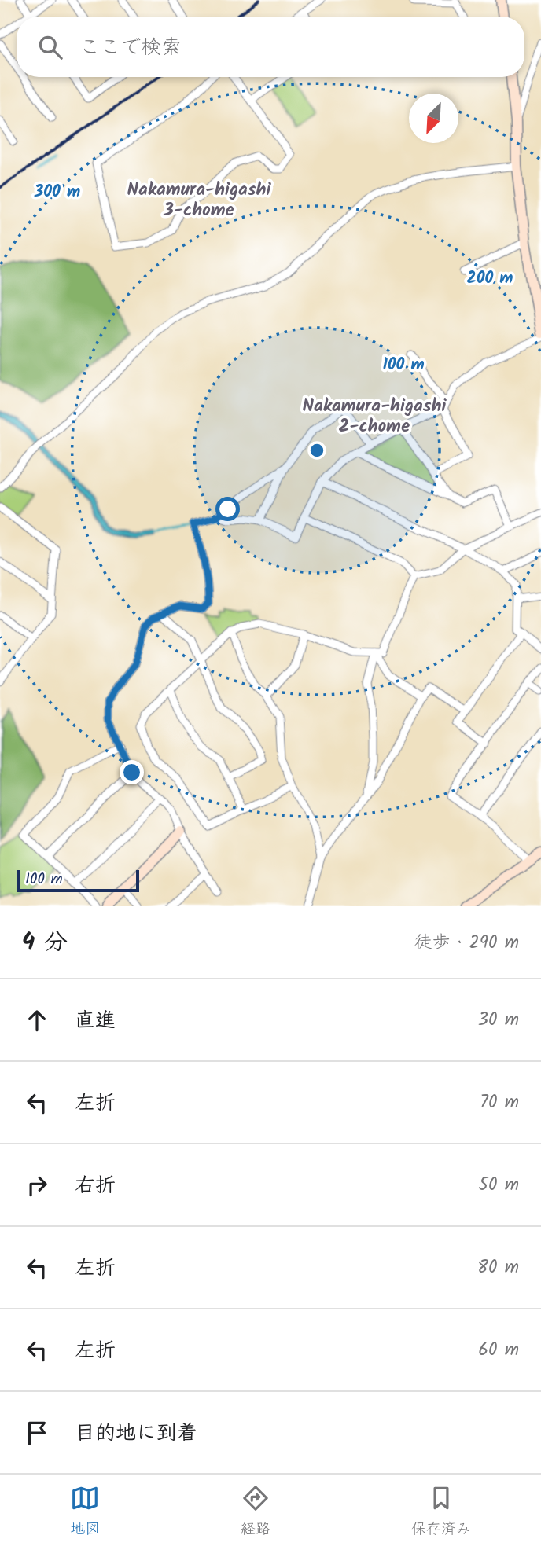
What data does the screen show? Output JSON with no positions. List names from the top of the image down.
{
  "districts": ["Nakamura-higashi 3-chome", "Nakamura-higashi 2-chome"],
  "scale_bar": "100 m",
  "north": "bottom left",
  "page": {
    "search": "ここで検索",
    "scale": "100 m",
    "heading": ["4 分", "徒歩 · 290 m"],
    "list": [
      ["直進", "30 m"],
      ["左折", "70 m"],
      ["右折", "50 m"],
      ["左折", "80 m"],
      ["左折", "60 m"],
      "目的地に到着"
    ],
    "nav": ["地図", "経路", "保存済み"]
  },
  "rings": ["300 m", "200 m", "100 m"]
}
